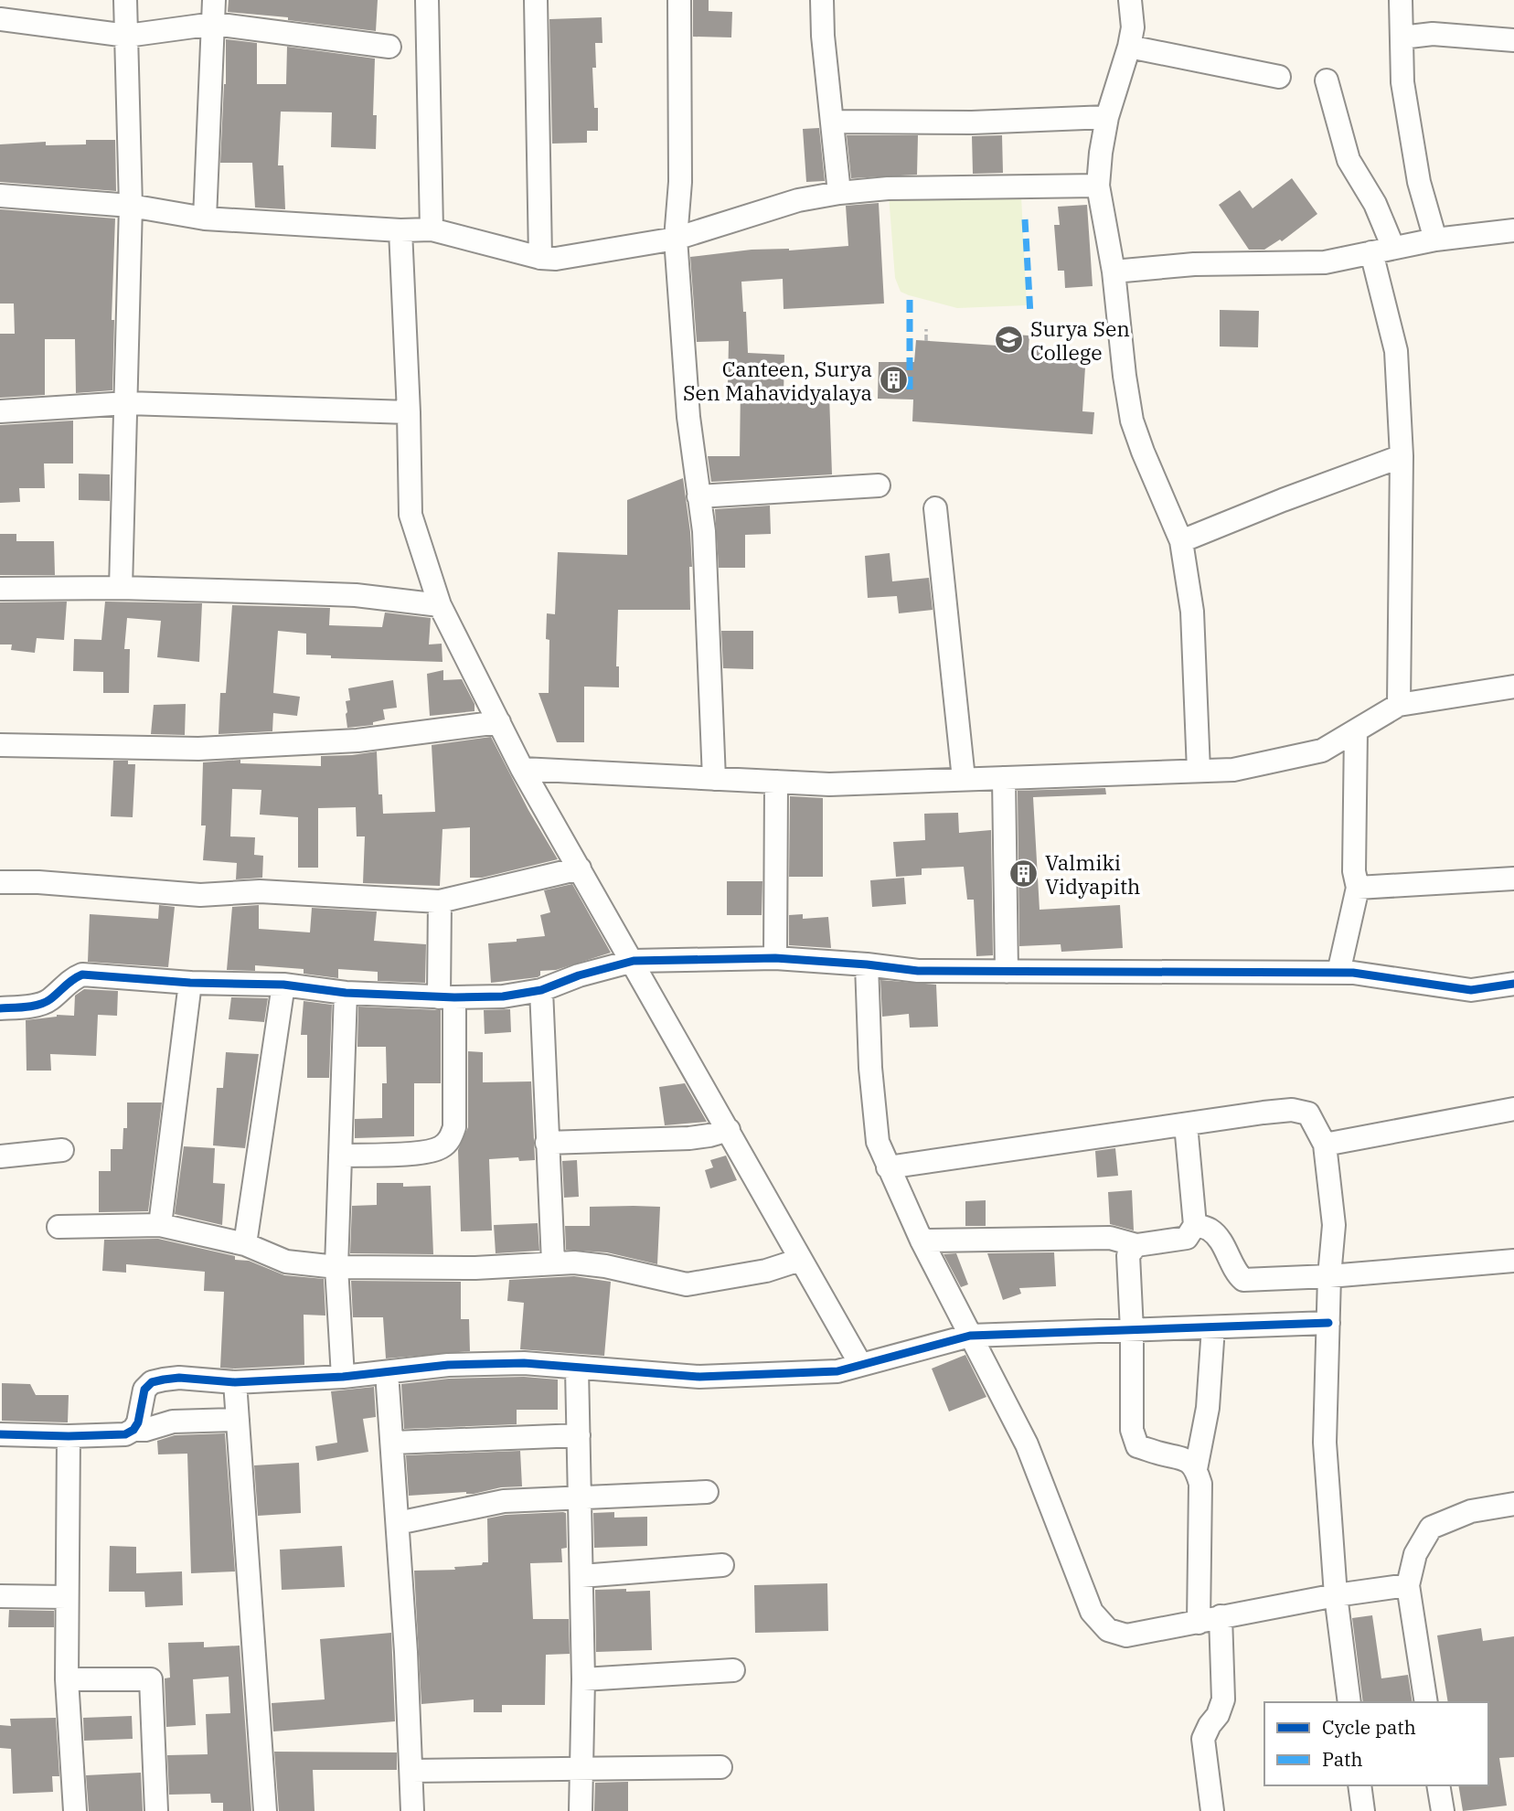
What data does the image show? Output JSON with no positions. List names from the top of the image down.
{
  "places": {
    "school or university": ["Surya Sen College"],
    "building": ["Canteen, Surya Sen Mahavidyalaya", "Valmiki Vidyapith"]
  },
  "legend": ["Cycle path", "Path"]
}
